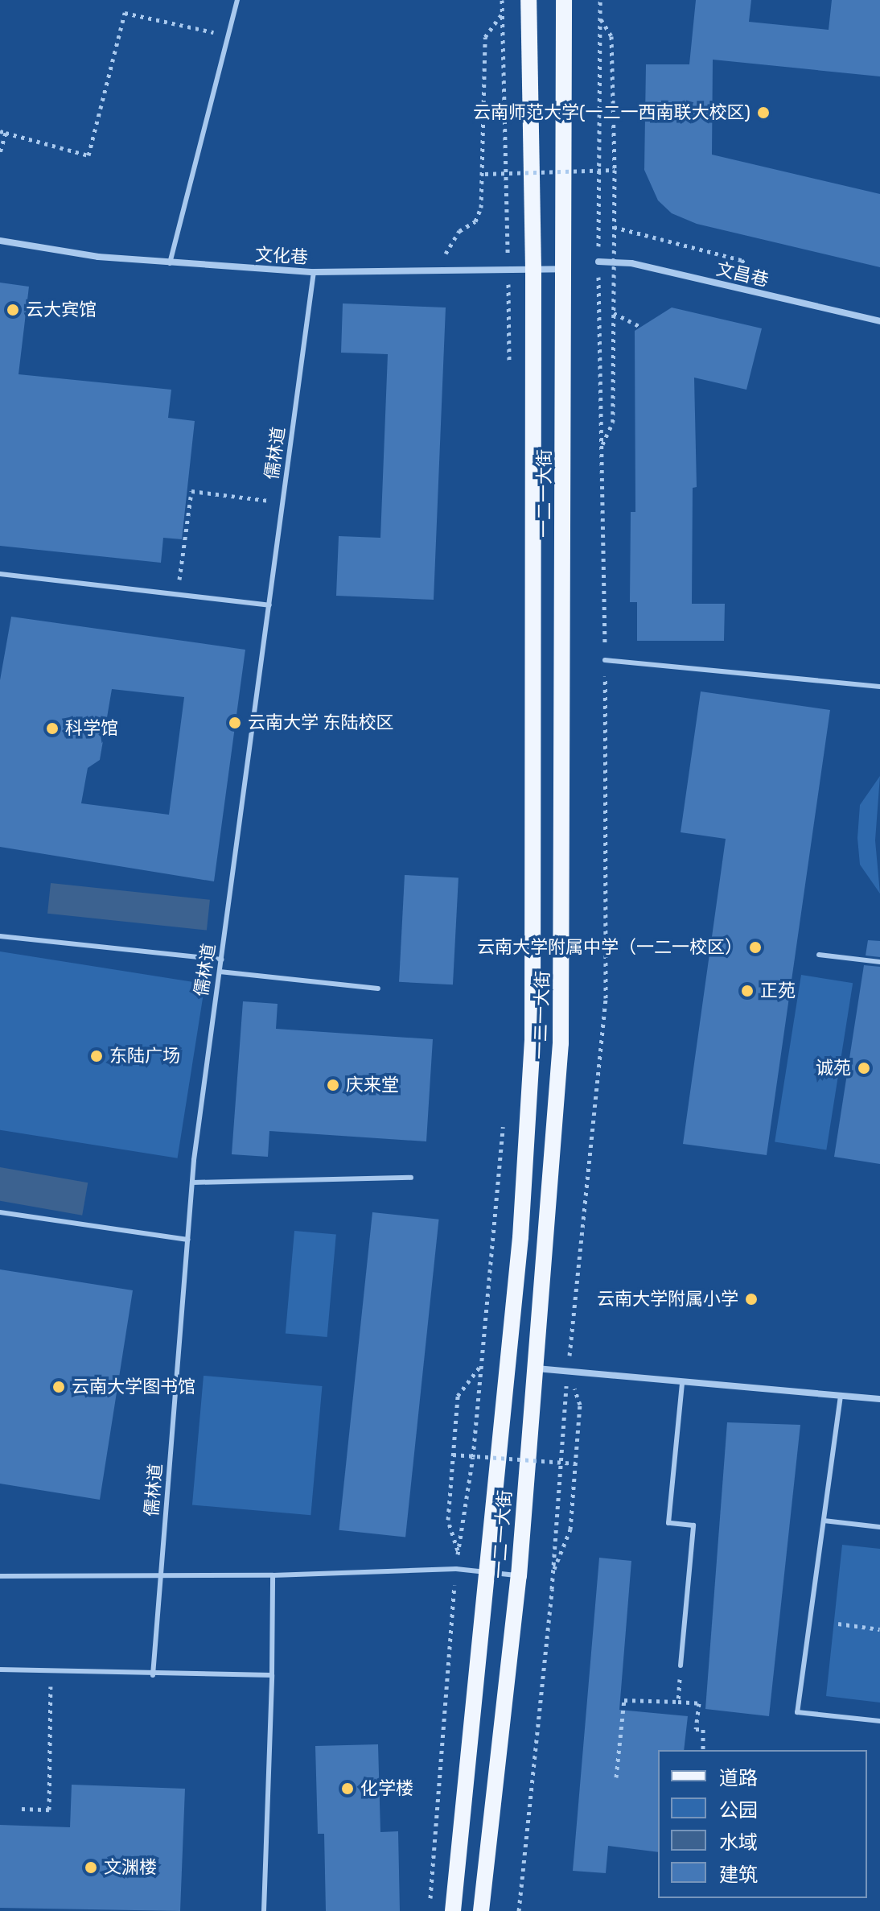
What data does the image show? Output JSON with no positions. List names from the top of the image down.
{
  "streets": {
    "main road": ["一二一大街"],
    "street": ["文化巷", "文昌巷"],
    "lane": ["儒林道"]
  },
  "crossings": [
    ["文化巷", "儒林道"],
    ["文化巷", "一二一大街"]
  ],
  "places": [
    "云南师范大学(一二一西南联大校区)",
    "云大宾馆",
    "云南大学 东陆校区",
    "科学馆",
    "云南大学附属中学（一二一校区）",
    "正苑",
    "东陆广场",
    "诚苑",
    "庆来堂",
    "云南大学附属小学",
    "云南大学图书馆",
    "化学楼",
    "文渊楼"
  ],
  "legend": [
    "道路",
    "公园",
    "水域",
    "建筑"
  ]
}
